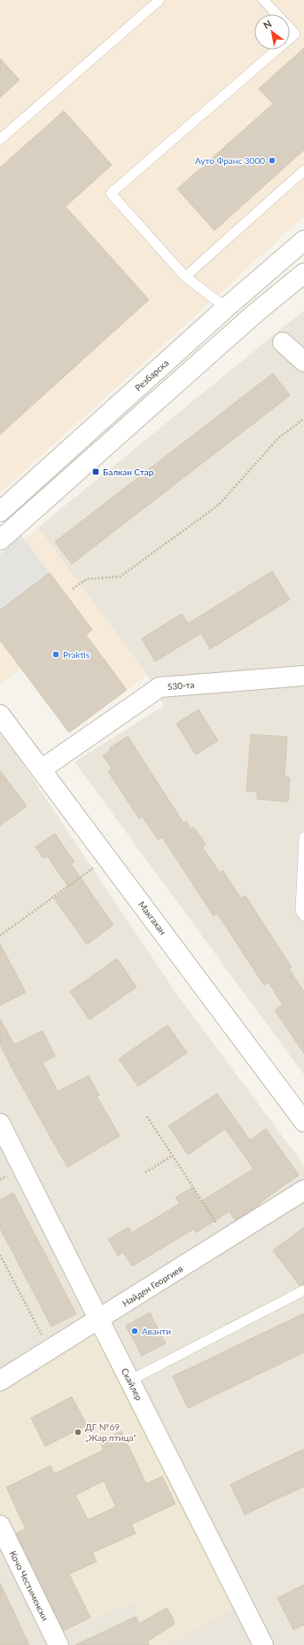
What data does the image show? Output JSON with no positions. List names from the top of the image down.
{
  "streets": {
    "street": [
      "Резбарска",
      "530-та",
      "Макгахан",
      "Найден Георгиев",
      "Скайлер",
      "Кочо Честименски"
    ]
  },
  "crossings": [
    ["530-та", "Макгахан"],
    ["Найден Георгиев", "Скайлер"]
  ],
  "places": {
    "other": [
      "Ауто Франс 3000",
      "Praktis",
      "Аванти",
      "ДГ №69 „Жар птица“"
    ],
    "transit": ["Балкан Стар"]
  },
  "north": "top left"
}
